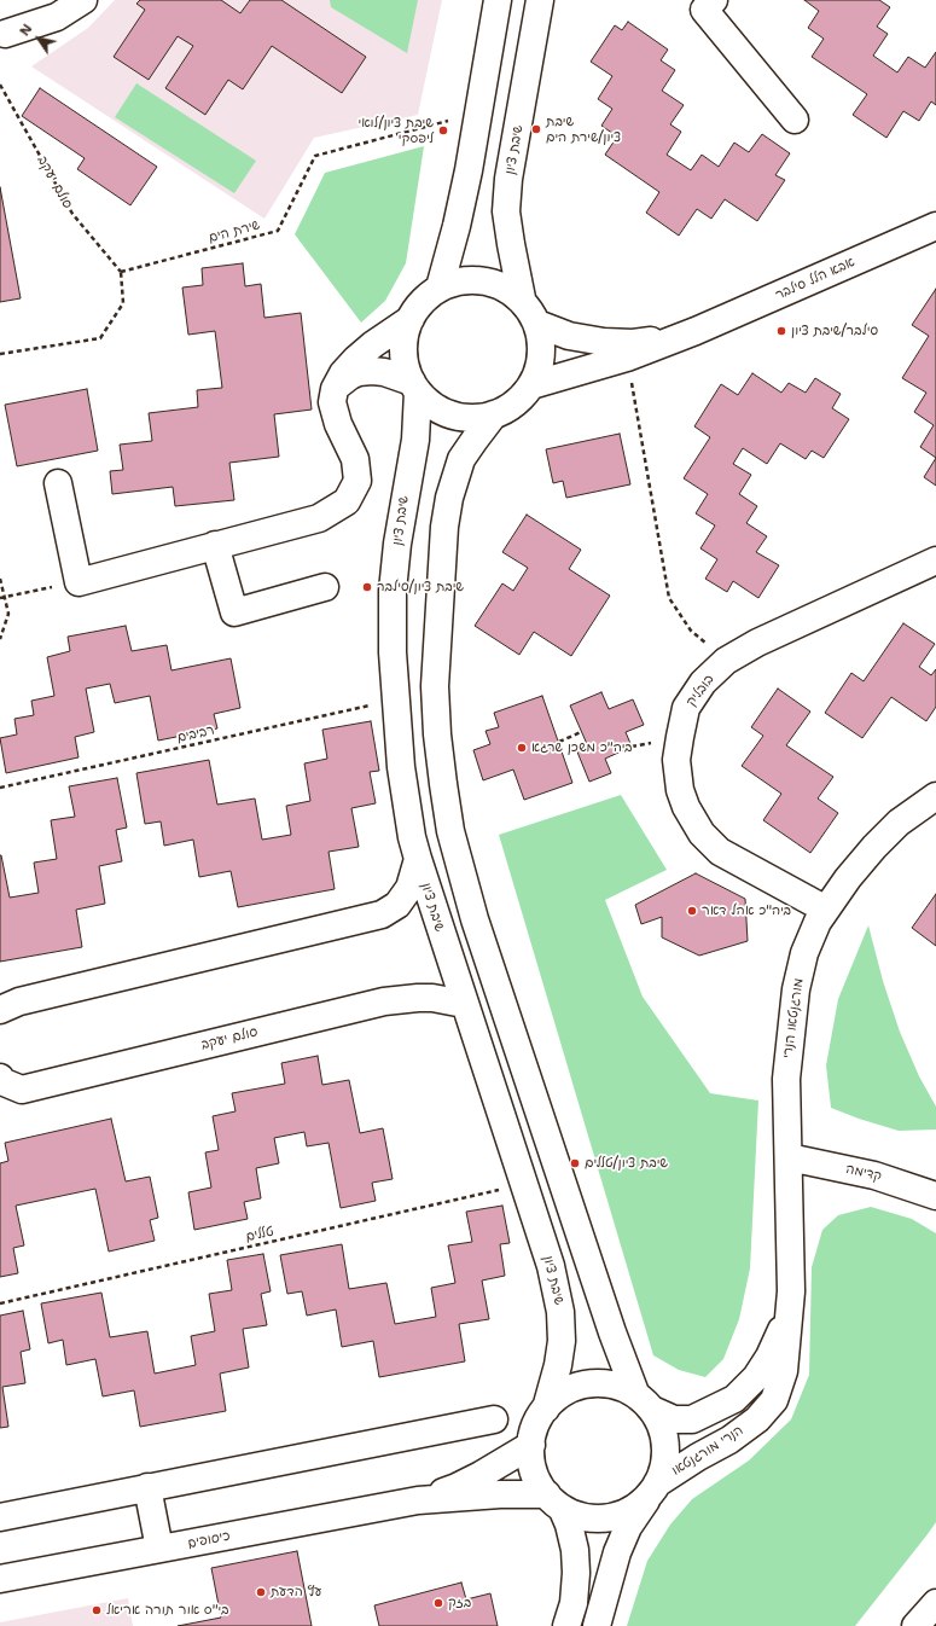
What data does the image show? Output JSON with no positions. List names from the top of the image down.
{
  "streets": {
    "street": [
      "שיבת ציון",
      "סולם יעקב",
      "אבא הלל סילבר",
      "בובליק",
      "מורגנטאו הנרי",
      "קדימה",
      "הנרי מורגנטאו",
      "כיסופים"
    ],
    "path": ["שירת הים", "רביבים", "טללים"]
  },
  "crossings": [
    ["שיבת ציון", "סולם יעקב"],
    ["שיבת ציון", "אבא הלל סילבר"],
    ["שיבת ציון", "רביבים"],
    ["שיבת ציון", "טללים"],
    ["שיבת ציון", "הנרי מורגנטאו"],
    ["שיבת ציון", "כיסופים"],
    ["סולם יעקב", "שירת הים"],
    ["בובליק", "מורגנטאו הנרי"],
    ["מורגנטאו הנרי", "קדימה"],
    ["מורגנטאו הנרי", "הנרי מורגנטאו"],
    ["הנרי מורגנטאו", "כיסופים"]
  ],
  "places": [
    "שיבת ציון/שירת הים",
    "שיבת ציון/לואי ליפסקי",
    "סילבר/שיבת ציון",
    "שיבת ציון/סילבר",
    "ביה\"כ משכן שרגא",
    "ביה\"כ אהל דאר",
    "שיבת ציון/טללים",
    "עץ הדעת",
    "בזק",
    "בי\"ס אור תורה אריאל"
  ],
  "north": "top left"
}
